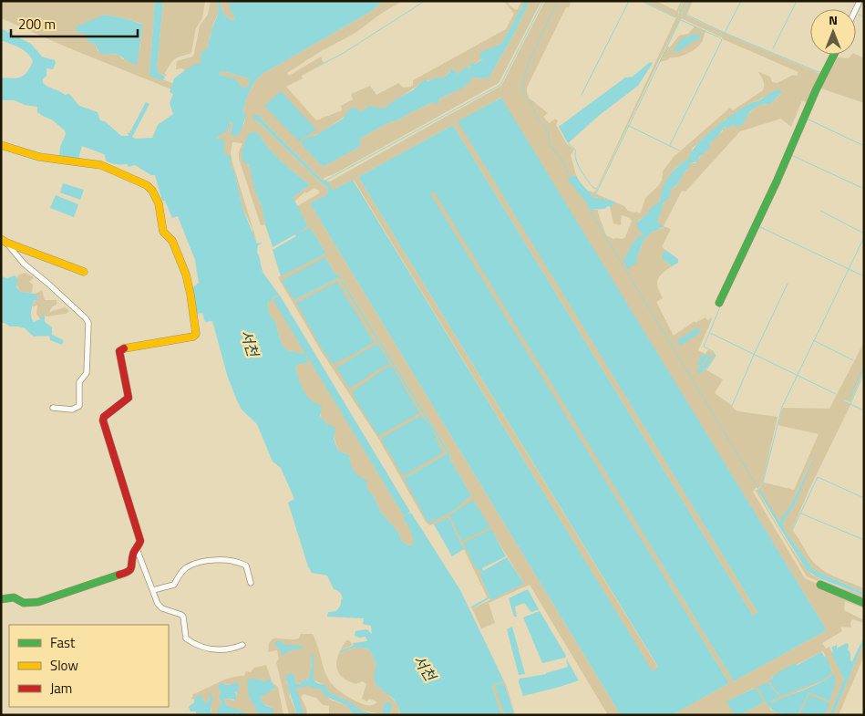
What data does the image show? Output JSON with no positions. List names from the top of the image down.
{
  "water": ["서천"],
  "legend": ["Fast", "Slow", "Jam"],
  "scale_bar": "200 m",
  "north": "top"
}
